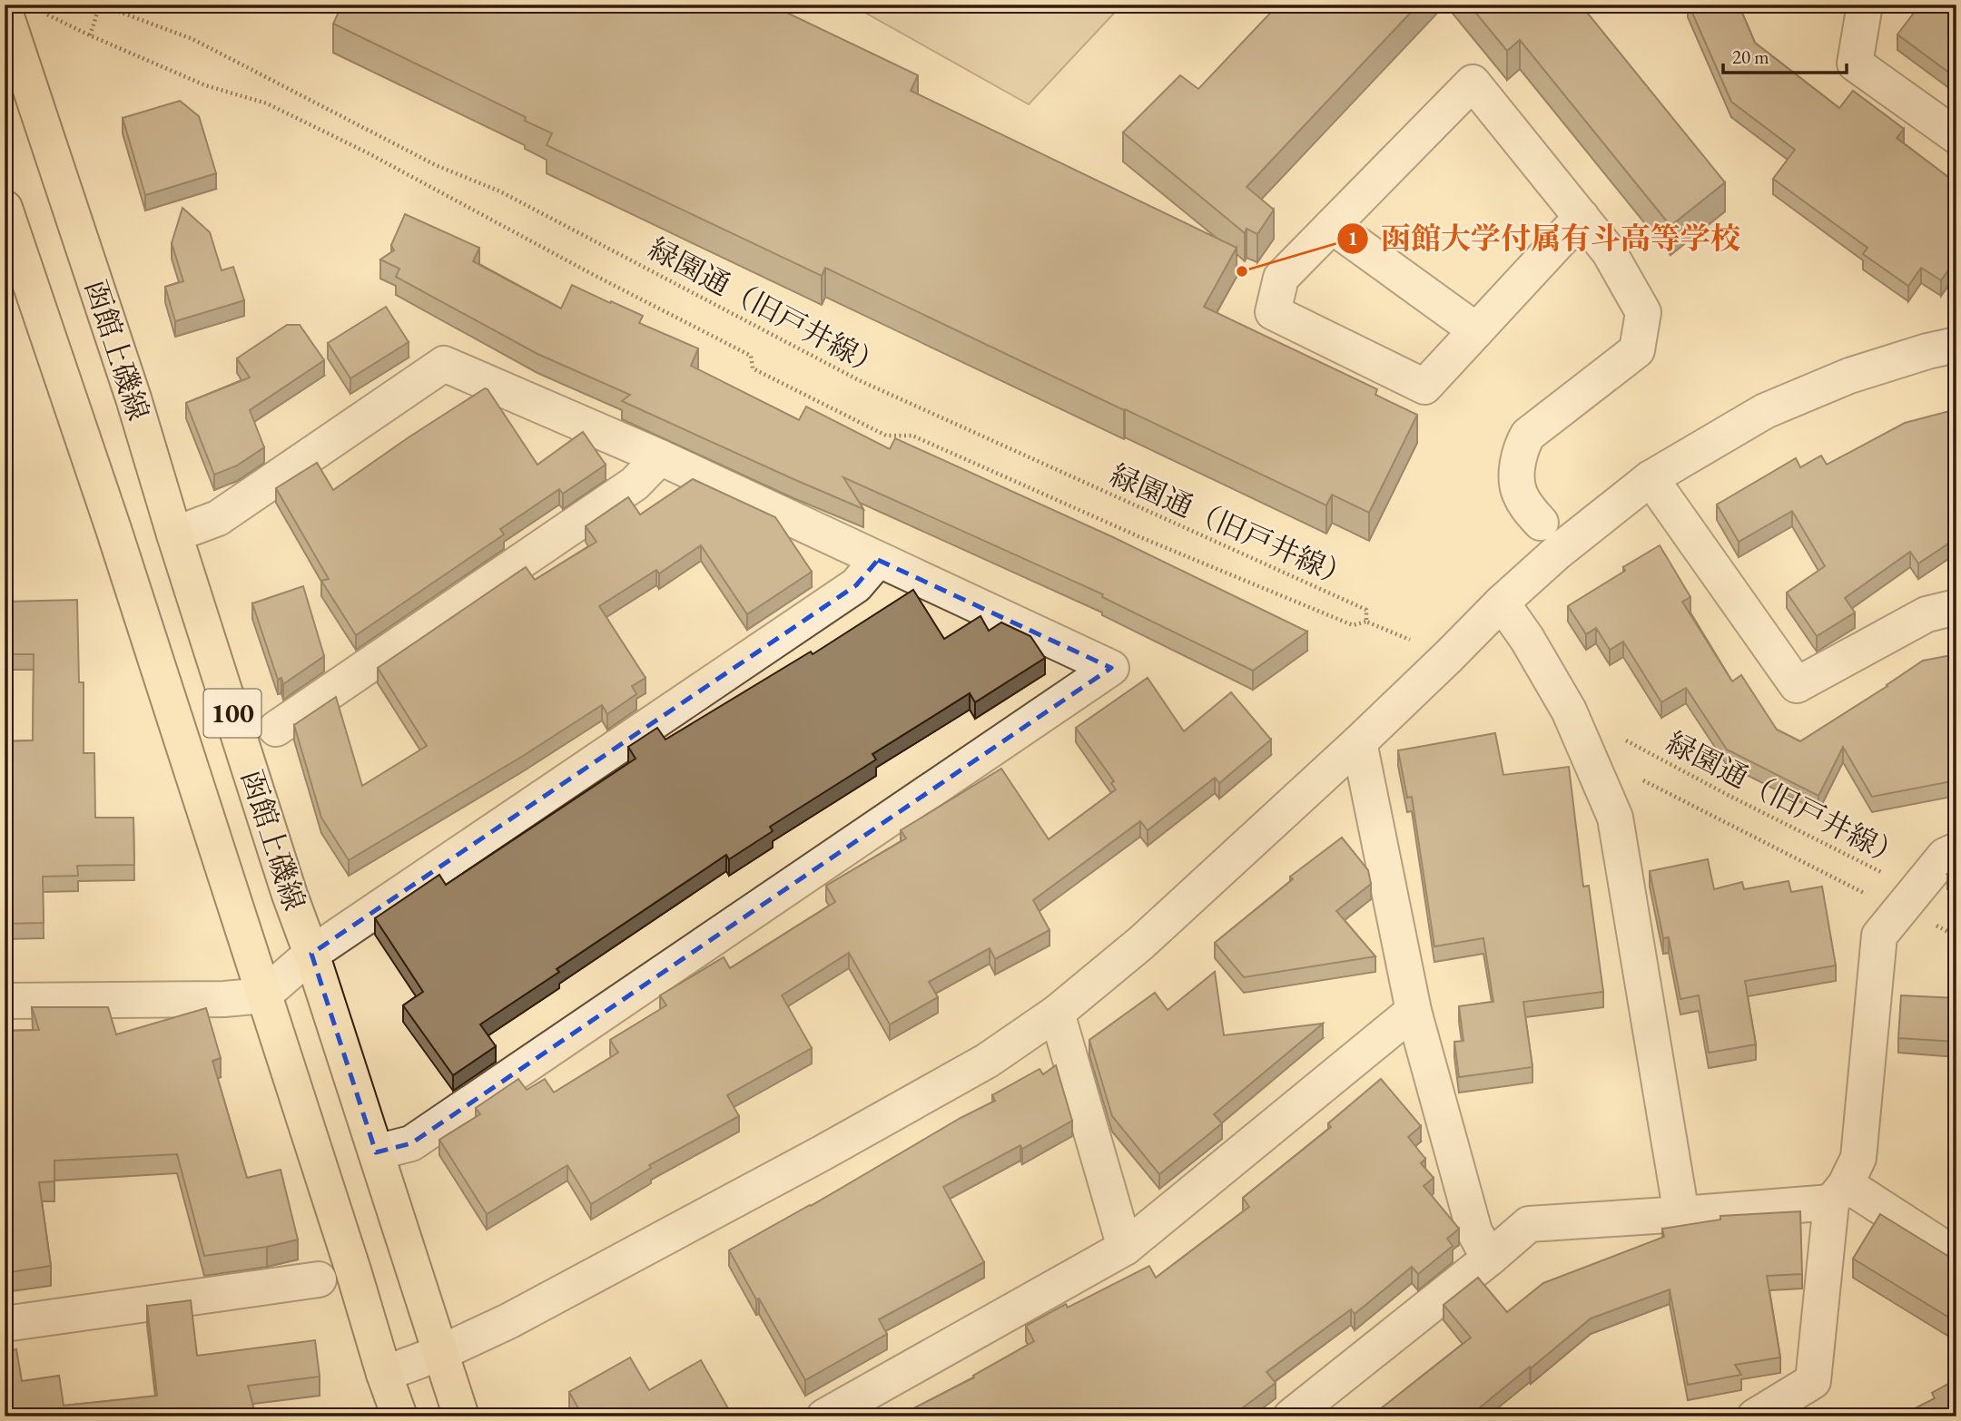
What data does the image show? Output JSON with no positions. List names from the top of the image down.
{
  "streets": {
    "main road": ["函館上磯線", "100"],
    "path": ["緑園通（旧戸井線）"]
  },
  "places": ["函館大学付属有斗高等学校"],
  "scale_bar": "20 m"
}
